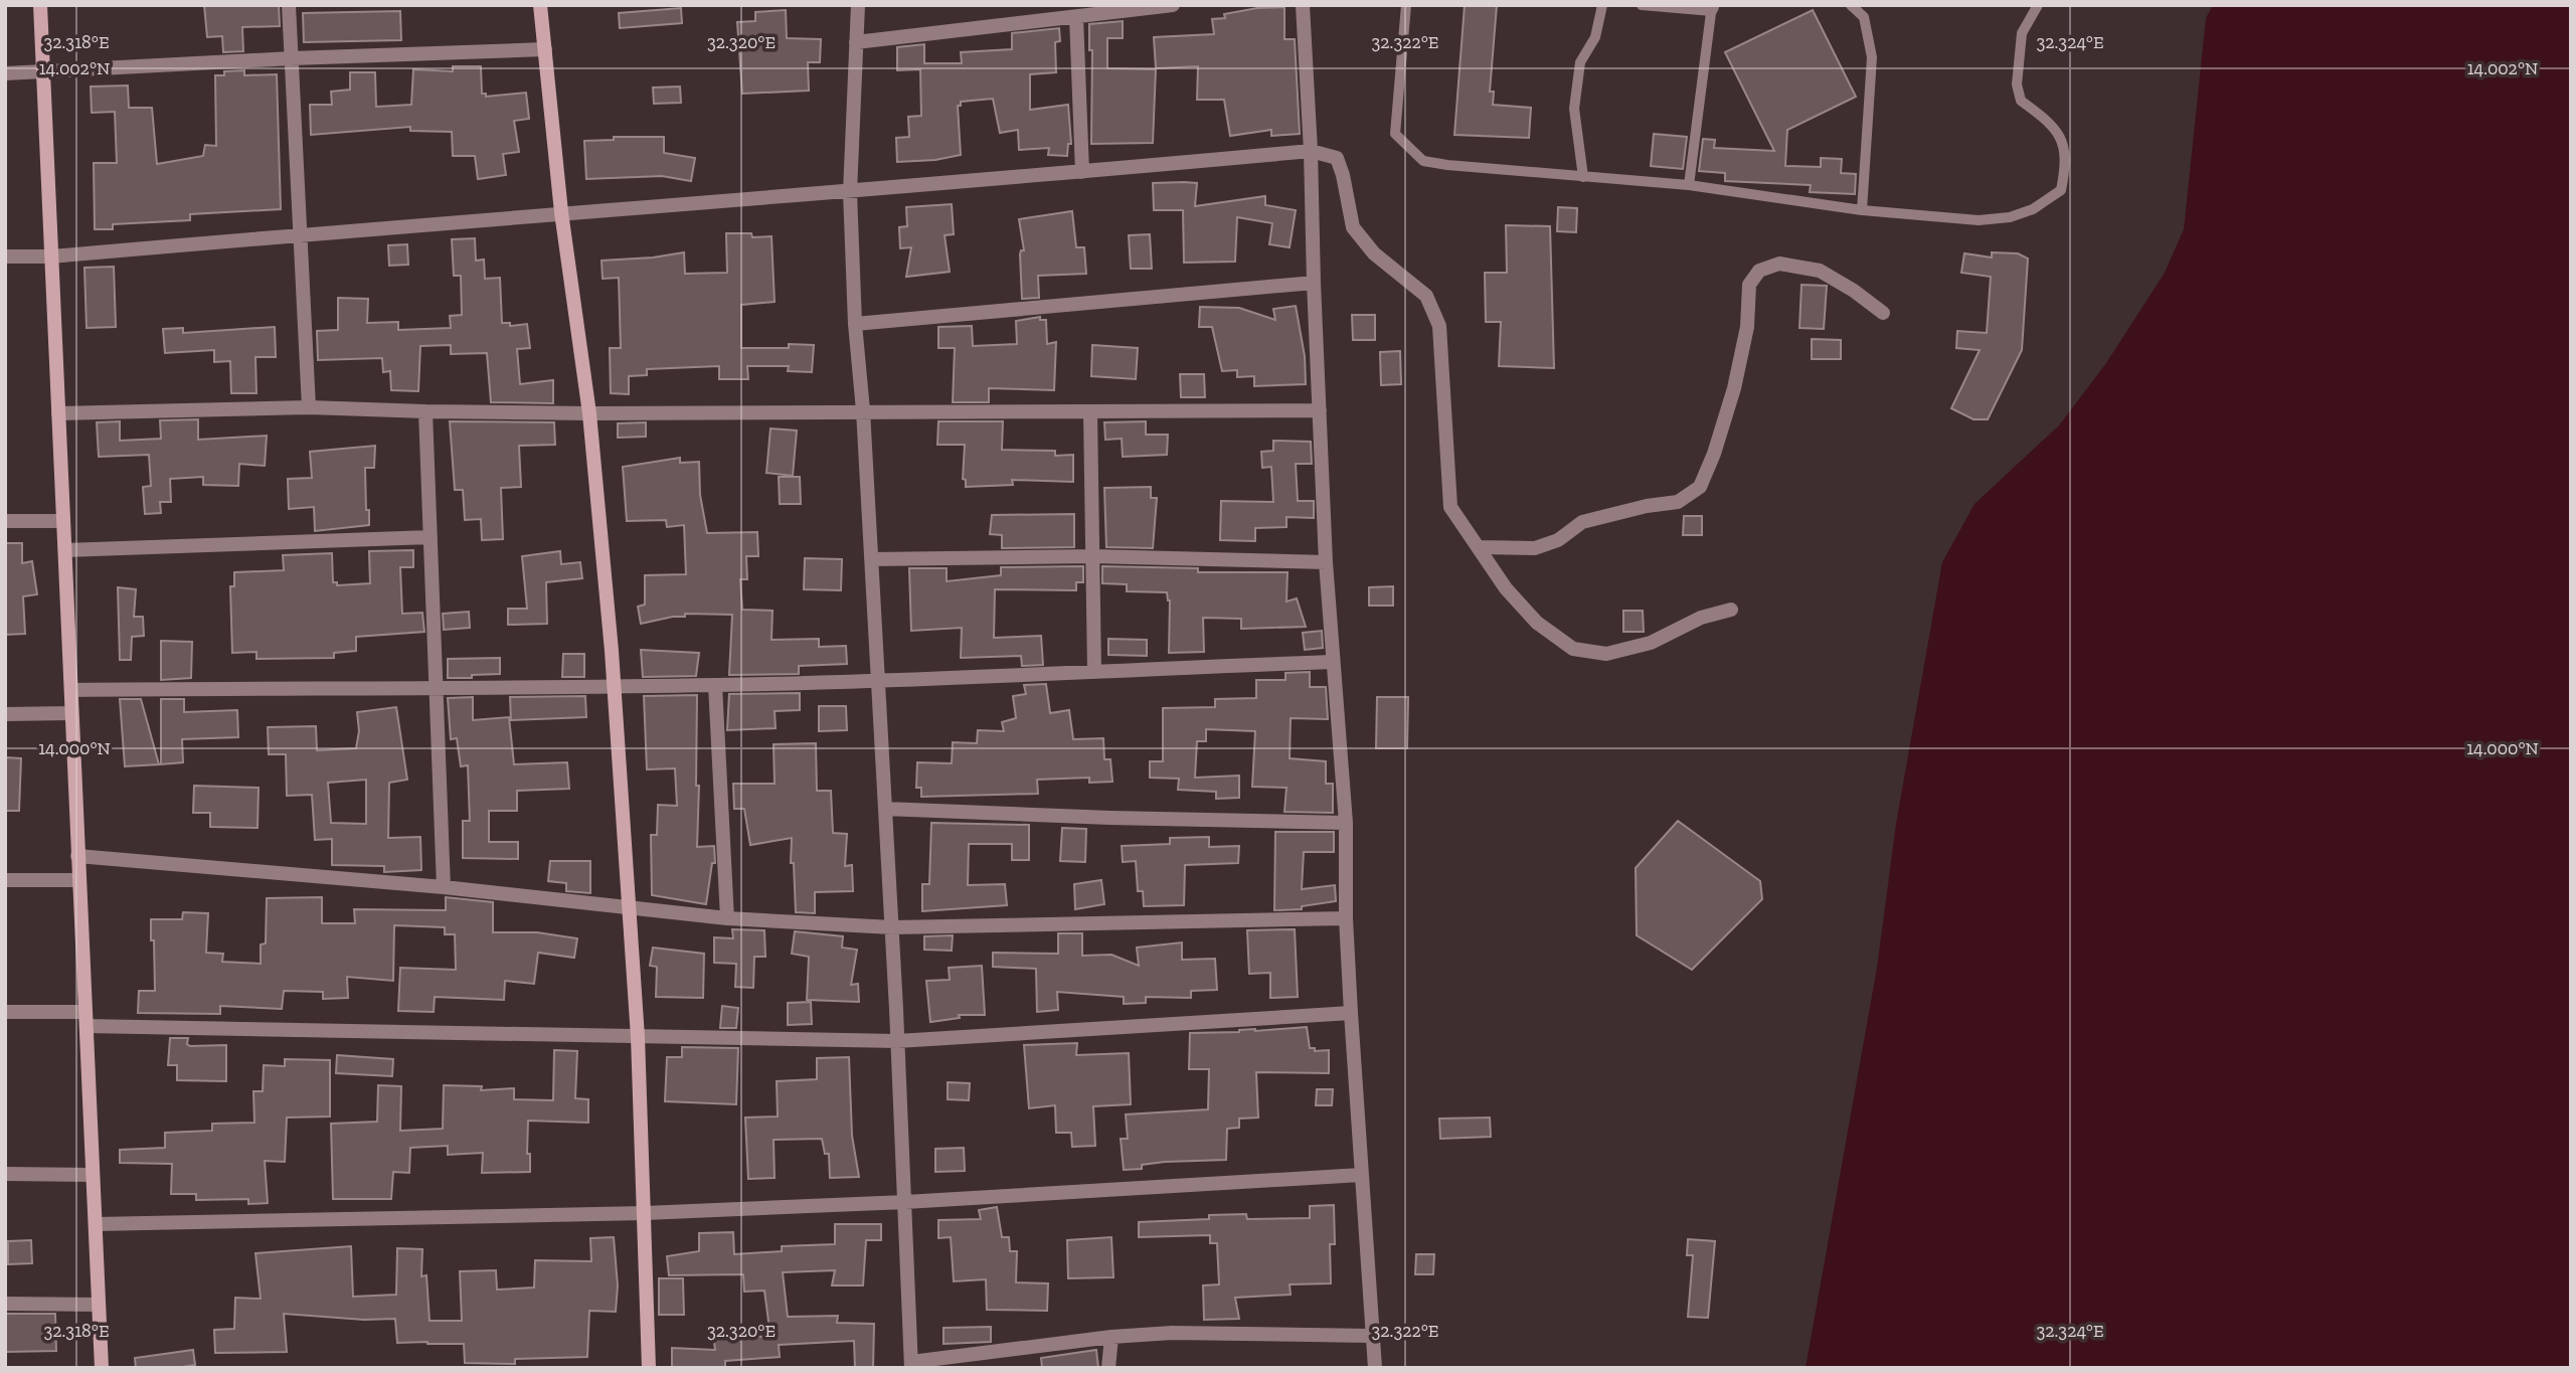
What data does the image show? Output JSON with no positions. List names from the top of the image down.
{
  "coordinates": [
    "32.318°E",
    "32.320°E",
    "32.322°E",
    "32.324°E",
    "14.002°N",
    "14.000°N"
  ]
}
